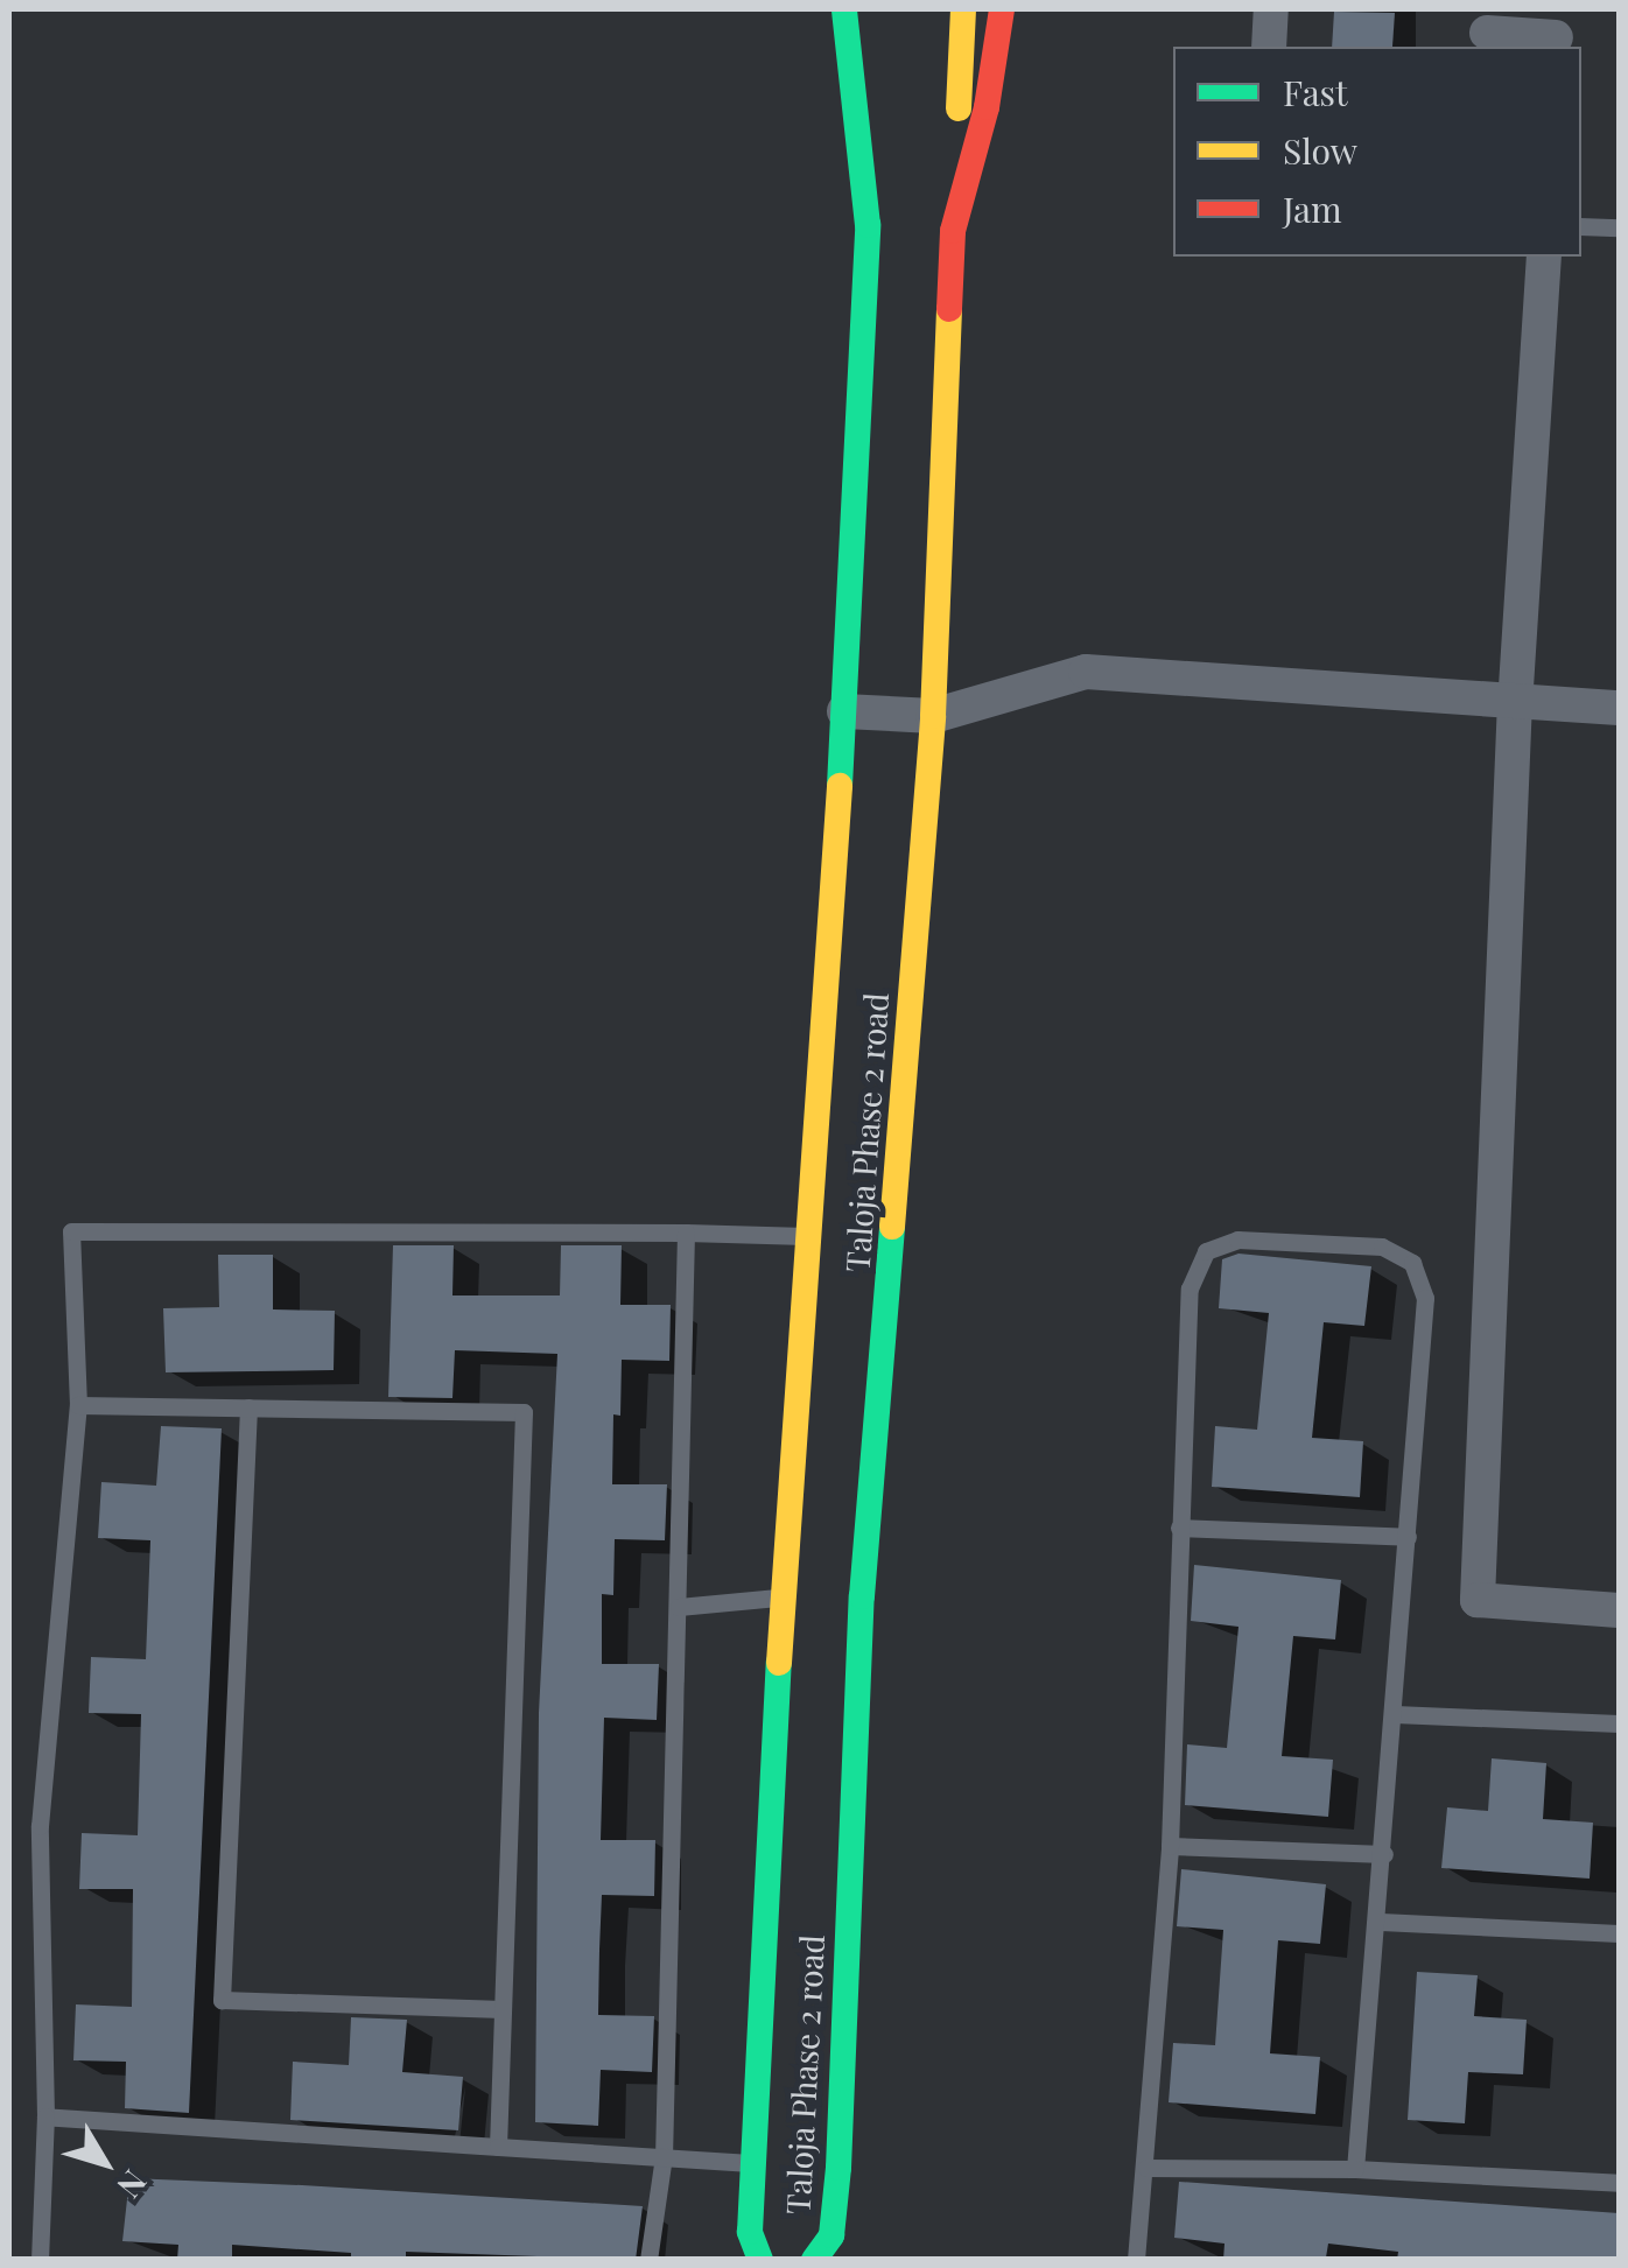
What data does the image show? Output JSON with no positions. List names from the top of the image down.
{
  "streets": {
    "street": ["Taloja Phase 2 road"]
  },
  "legend": ["Fast", "Slow", "Jam"],
  "north": "bottom right"
}
